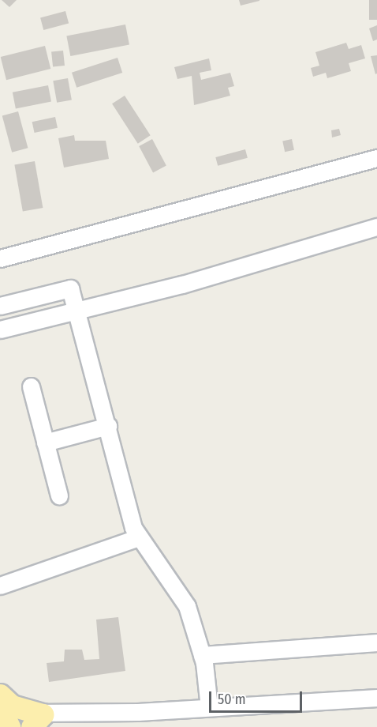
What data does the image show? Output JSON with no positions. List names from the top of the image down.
{
  "scale_bar": "50 m"
}
